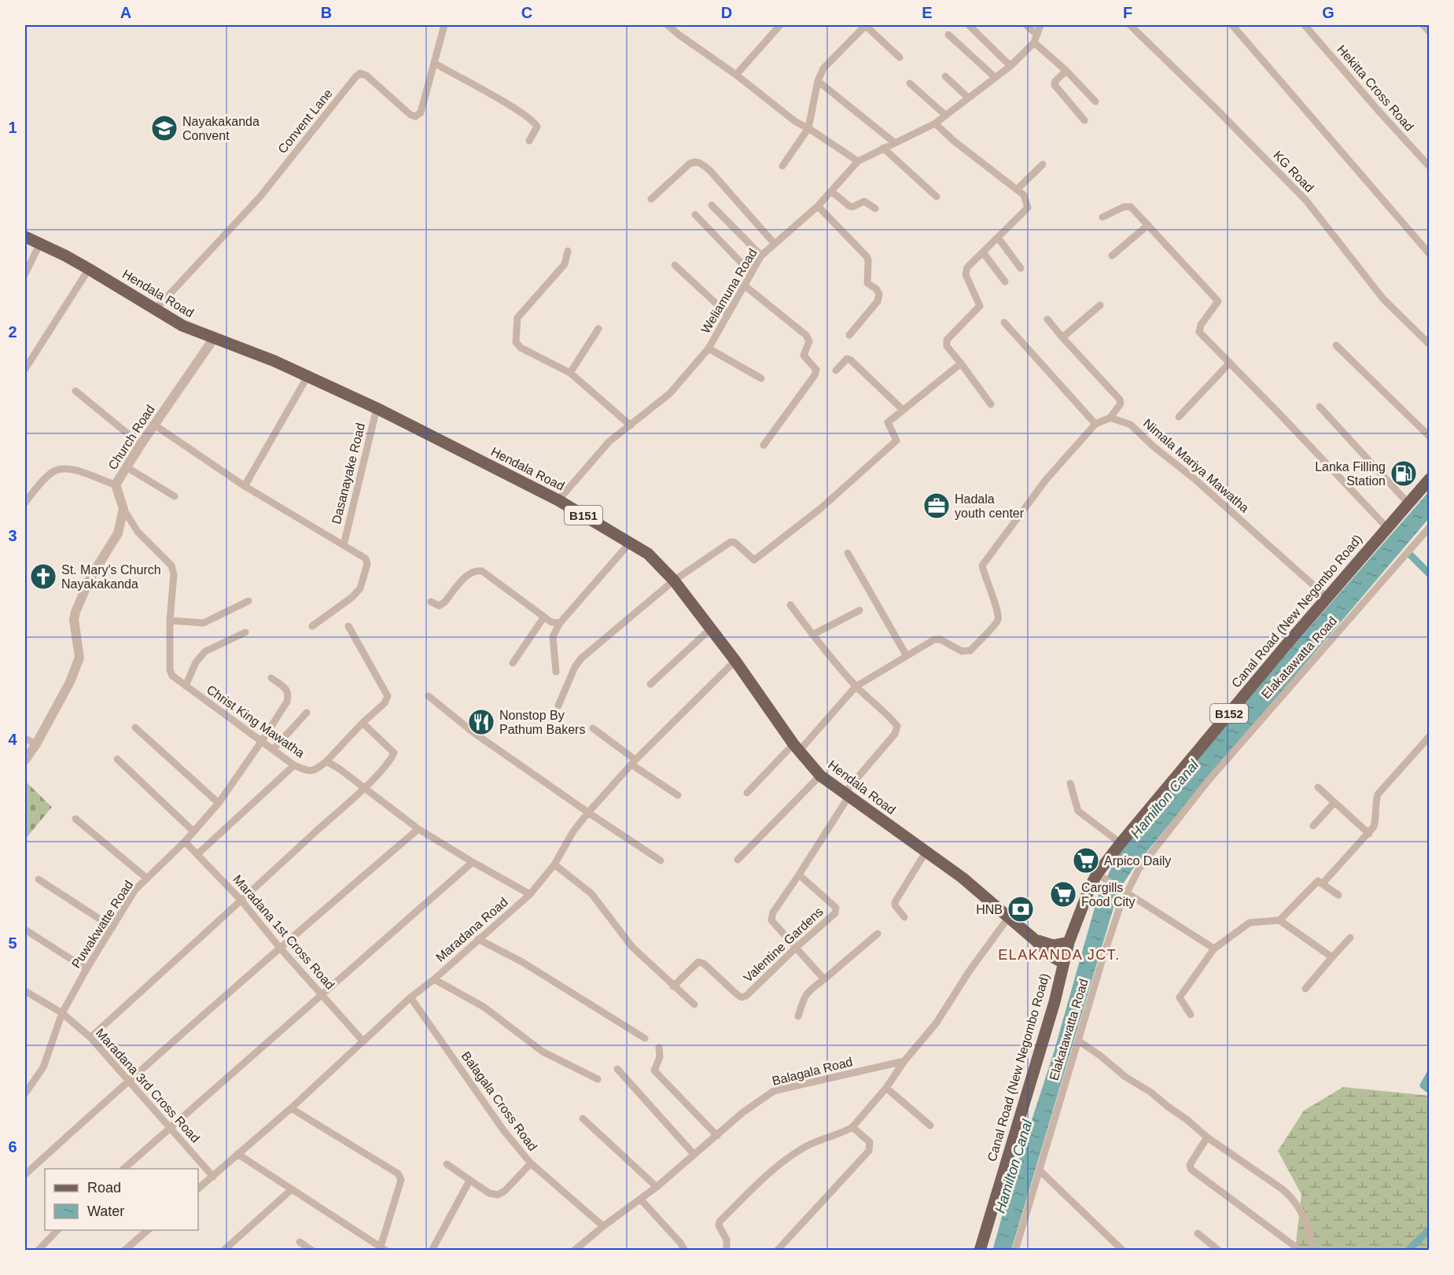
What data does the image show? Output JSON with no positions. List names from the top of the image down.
{
  "streets": {
    "main road": [
      "Hendala Road",
      "B151",
      "Canal Road (New Negombo Road)",
      "B152"
    ],
    "street": [
      "Hekitta Cross Road",
      "Convent Lane",
      "KG Road",
      "Weliamuna Road",
      "Church Road",
      "Nimala Mariya Mawatha",
      "Dasanayake Road",
      "Elakatawatta Road",
      "Christ King Mawatha",
      "Puwakwatte Road",
      "Maradana Road",
      "Maradana 1st Cross Road",
      "Valentine Gardens",
      "Balagala Road",
      "Maradana 3rd Cross Road",
      "Balagala Cross Road"
    ]
  },
  "crossings": [
    ["Convent Lane", "Hendala Road"],
    ["Weliamuna Road", "Hendala Road"],
    ["Hendala Road", "Church Road"],
    ["Hendala Road", "Dasanayake Road"],
    ["Hendala Road", "Canal Road (New Negombo Road)"],
    ["Hendala Road", "Maradana Road"],
    ["Nimala Mariya Mawatha", "Canal Road (New Negombo Road)"],
    ["Christ King Mawatha", "Puwakwatte Road"],
    ["Puwakwatte Road", "Maradana 1st Cross Road"],
    ["Puwakwatte Road", "Maradana 3rd Cross Road"],
    ["Maradana Road", "Maradana 1st Cross Road"],
    ["Maradana Road", "Maradana 3rd Cross Road"],
    ["Maradana Road", "Balagala Cross Road"],
    ["Balagala Road", "Balagala Cross Road"]
  ],
  "districts": ["ELAKANDA JCT."],
  "water": ["Hamilton Canal"],
  "places": {
    "school or university": ["Nayakakanda Convent"],
    "fuel station": ["Lanka Filling Station"],
    "office": ["Hadala youth center"],
    "church": ["St. Mary's Church Nayakakanda"],
    "restaurant": ["Nonstop By Pathum Bakers"],
    "supermarket": ["Arpico Daily", "Cargills Food City"],
    "bank": ["HNB"]
  },
  "legend": ["Road", "Water"],
  "grid": {
    "columns": [
      "A",
      "B",
      "C",
      "D",
      "E",
      "F",
      "G"
    ],
    "rows": [
      "1",
      "2",
      "3",
      "4",
      "5",
      "6"
    ]
  }
}
